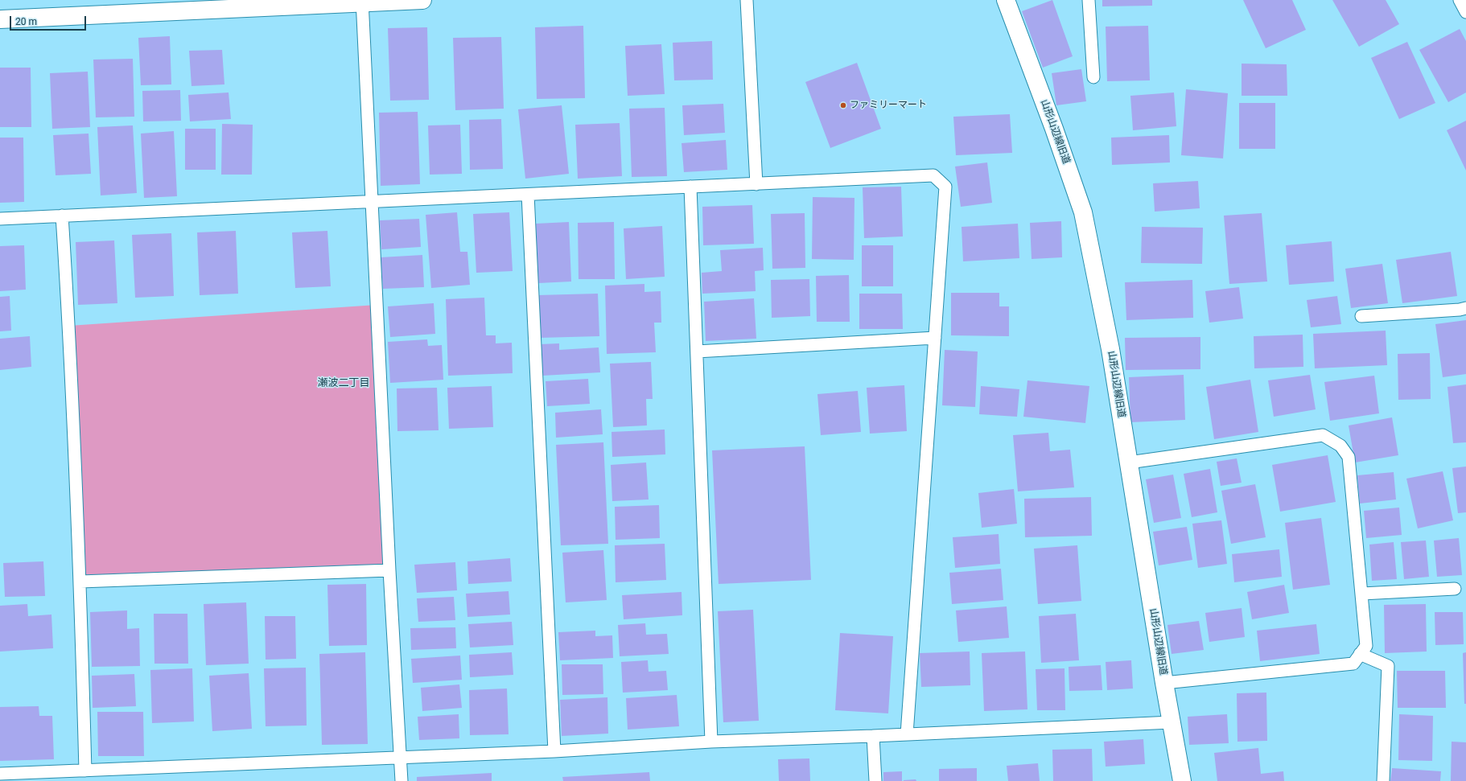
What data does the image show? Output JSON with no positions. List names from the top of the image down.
{
  "streets": {
    "street": ["山形山辺線旧道"]
  },
  "districts": ["瀬波二丁目"],
  "places": ["ファミリーマート"],
  "scale_bar": "20 m"
}
